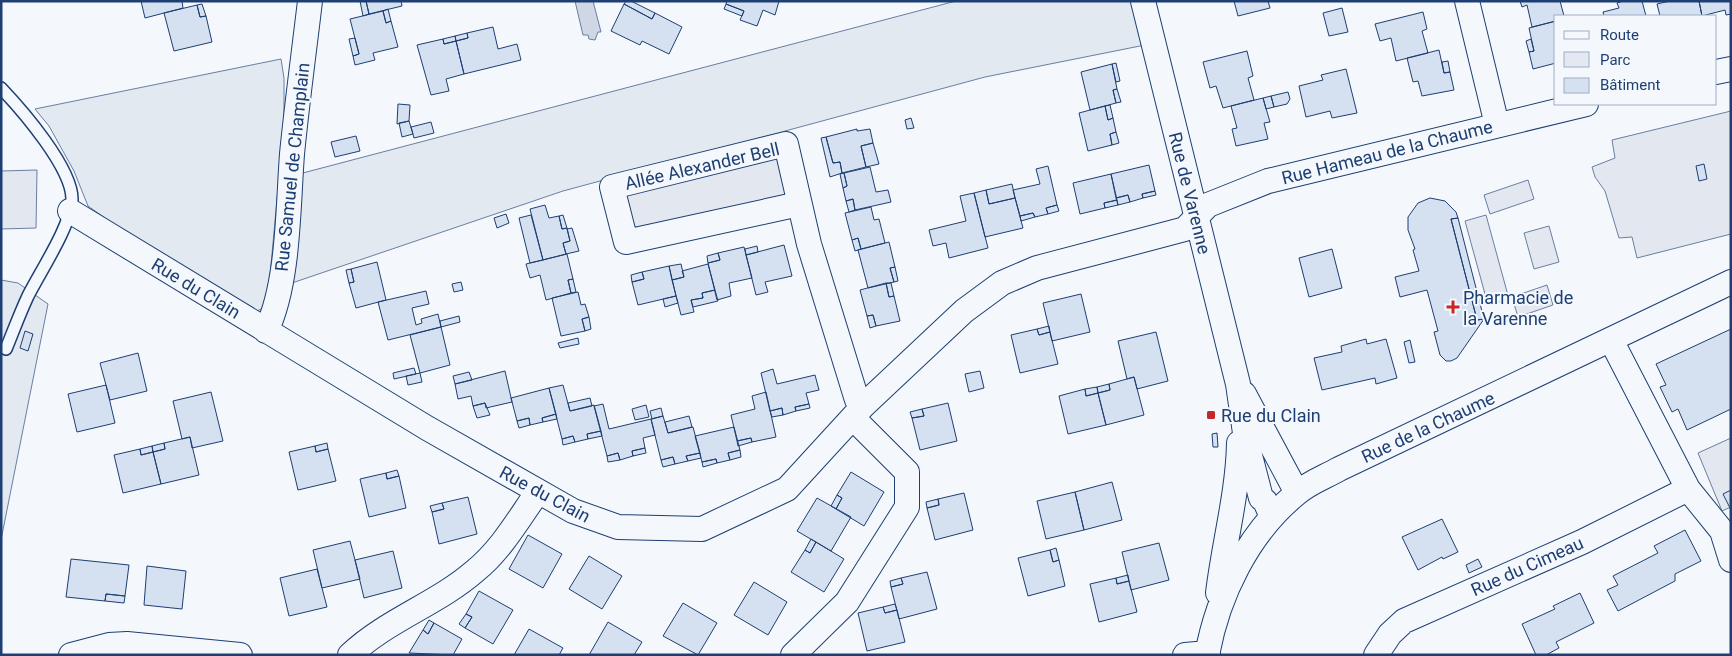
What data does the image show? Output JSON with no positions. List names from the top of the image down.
{
  "streets": {
    "street": [
      "Rue Hameau de la Chaume",
      "Allée Alexander Bell",
      "Rue Samuel de Champlain",
      "Rue de Varenne",
      "Rue du Clain",
      "Rue de la Chaume",
      "Rue du Cimeau"
    ]
  },
  "crossings": [
    ["Rue Hameau de la Chaume", "Rue de Varenne"],
    ["Rue Hameau de la Chaume", "Rue du Clain"],
    ["Allée Alexander Bell", "Rue du Clain"],
    ["Rue Samuel de Champlain", "Rue du Clain"],
    ["Rue de Varenne", "Rue du Clain"],
    ["Rue de Varenne", "Rue de la Chaume"]
  ],
  "places": {
    "health": ["Pharmacie de la Varenne"],
    "transit": ["Rue du Clain"]
  },
  "legend": ["Route", "Parc", "Bâtiment"]
}
